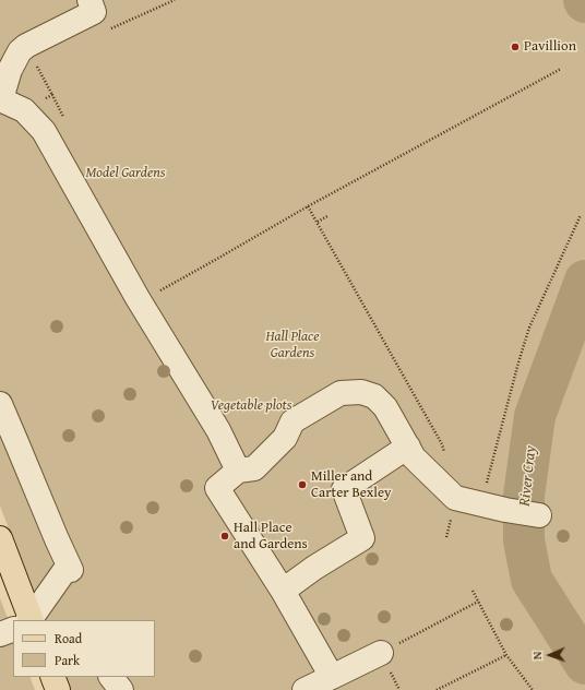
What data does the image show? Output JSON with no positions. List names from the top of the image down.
{
  "water": ["River Cray"],
  "parks": ["Model Gardens", "Hall Place Gardens", "Vegetable plots"],
  "places": ["Pavillion", "Miller and Carter Bexley", "Hall Place and Gardens"],
  "legend": ["Road", "Park"],
  "north": "left"
}
